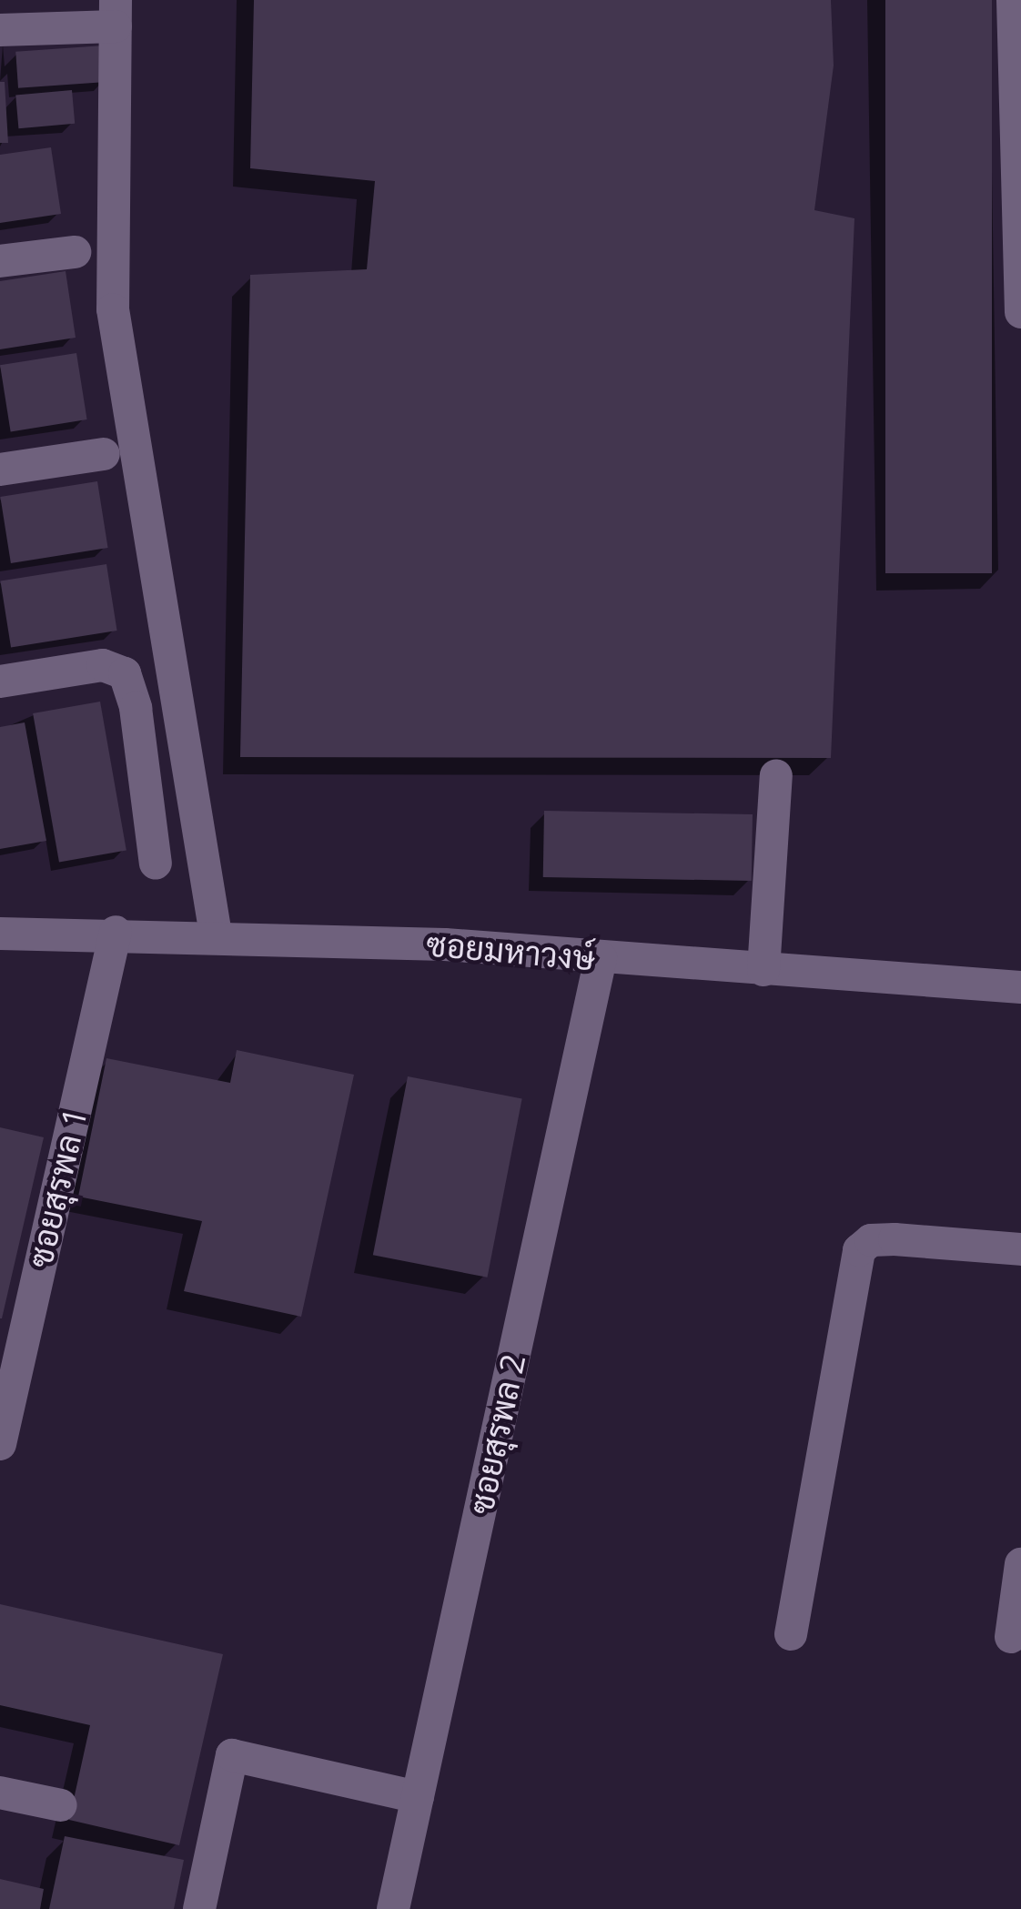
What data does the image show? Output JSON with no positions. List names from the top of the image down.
{
  "streets": {
    "street": ["ซอยมหาวงษ์", "ซอยสุรพล 1", "ซอยสุรพล 2"]
  },
  "crossings": [
    ["ซอยมหาวงษ์", "ซอยสุรพล 1"],
    ["ซอยมหาวงษ์", "ซอยสุรพล 2"]
  ]
}
